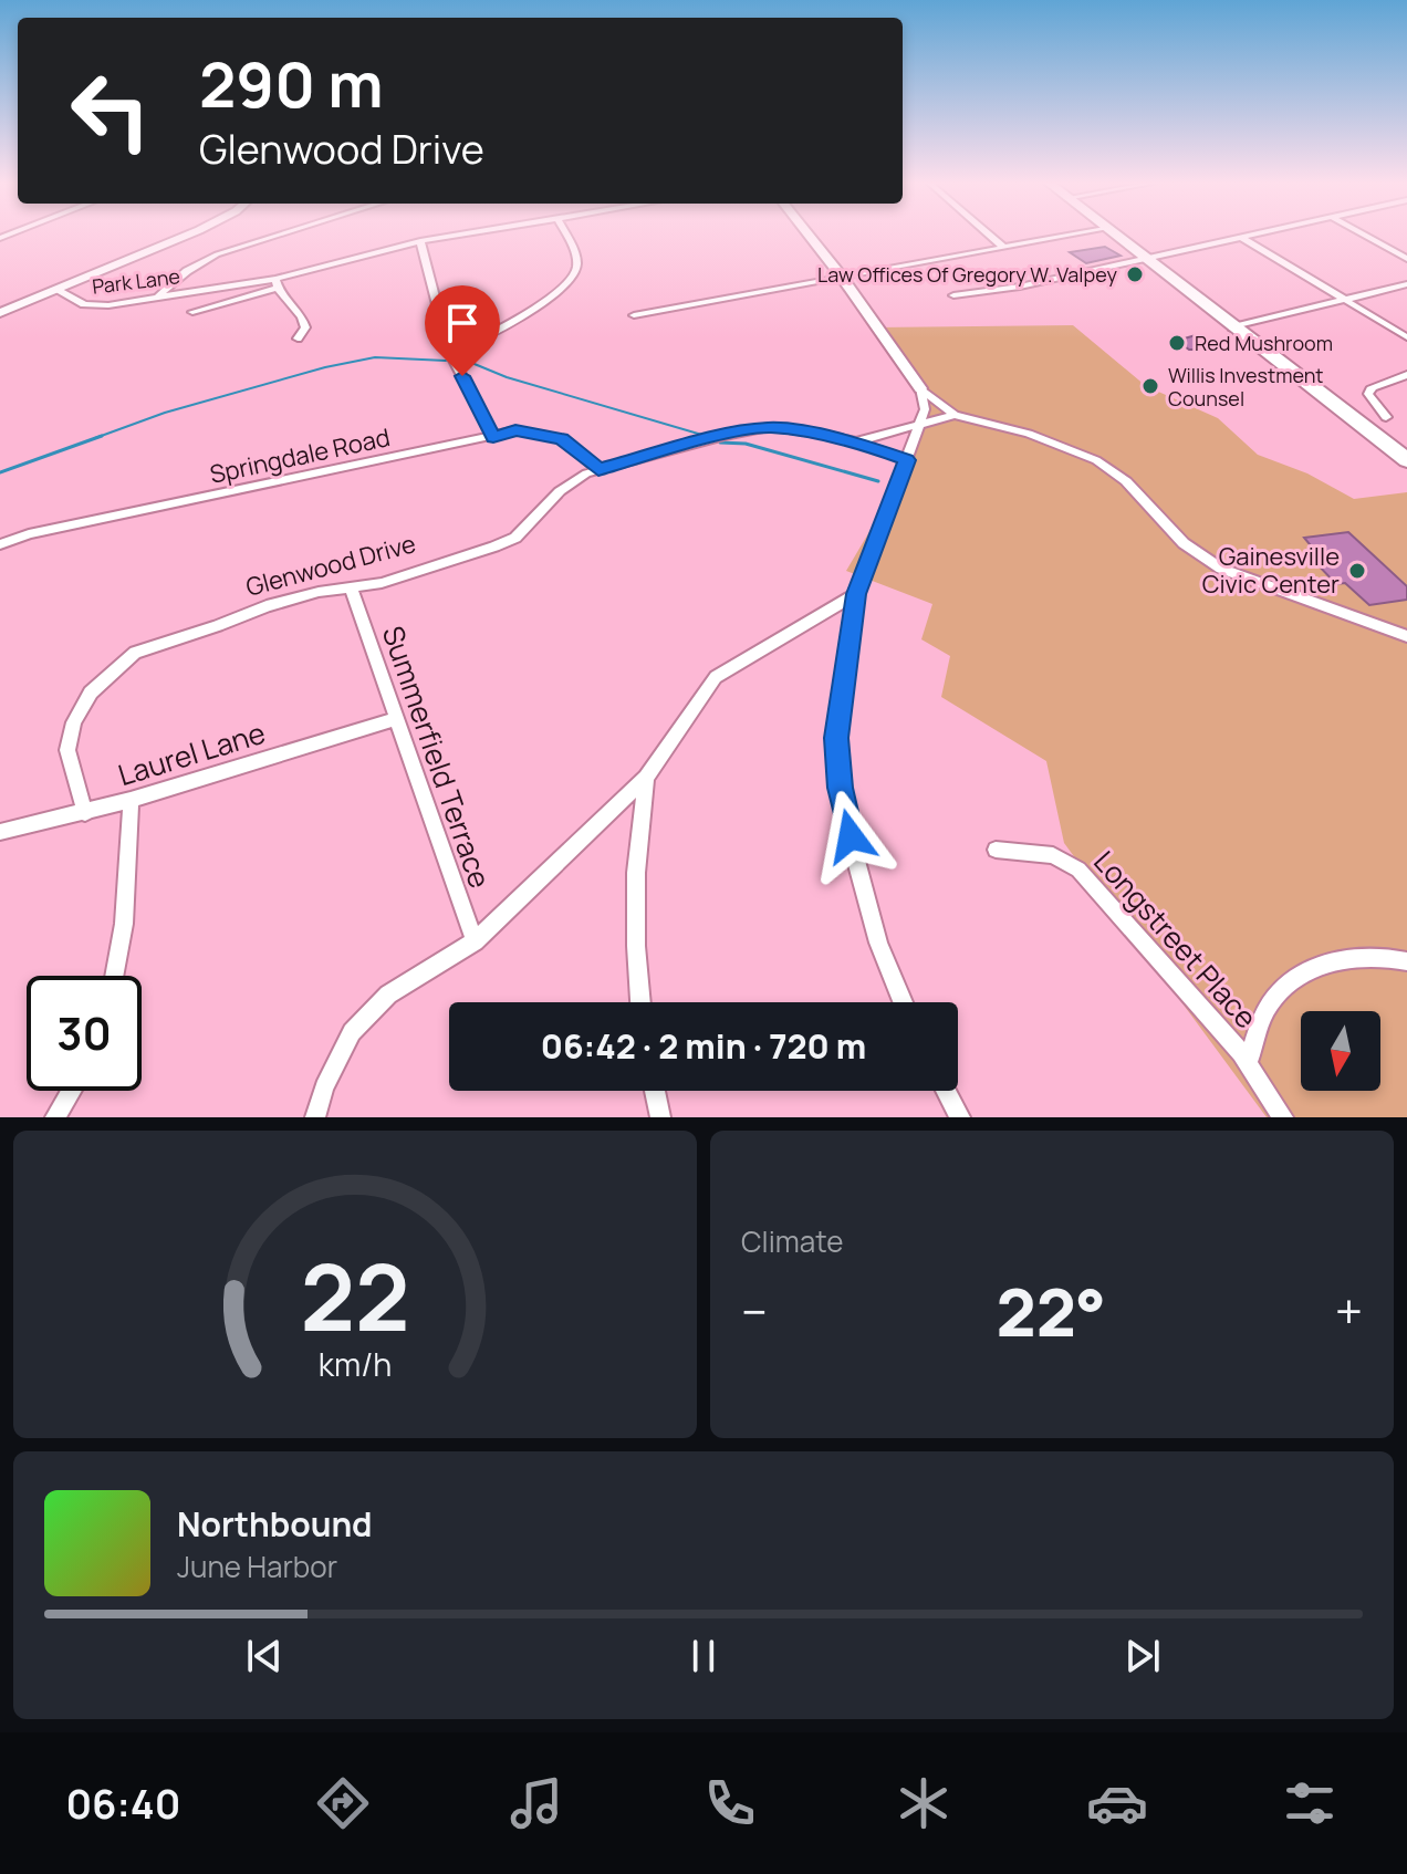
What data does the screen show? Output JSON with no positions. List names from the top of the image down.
{
  "streets": {
    "street": [
      "Park Lane",
      "Springdale Road",
      "Glenwood Drive",
      "Laurel Lane",
      "Summerfield Terrace",
      "Longstreet Place"
    ]
  },
  "crossings": [
    ["Springdale Road", "Glenwood Drive"],
    ["Glenwood Drive", "Laurel Lane"],
    ["Glenwood Drive", "Summerfield Terrace"],
    ["Laurel Lane", "Summerfield Terrace"]
  ],
  "places": [
    "Law Offices Of Gregory W. Valpey",
    "Red Mushroom",
    "Willis Investment Counsel",
    "Gainesville Civic Center"
  ],
  "north": "bottom",
  "page": {
    "turn": ["290 m", "Glenwood Drive"],
    "limit": "30",
    "trip": "06:42 · 2 min · 720 m",
    "tile": "Climate",
    "heat": ["−", "22°", "+"],
    "song": ["Northbound", "June Harbor"],
    "tabs": "06:40",
    "gauge": ["22", "km/h"]
  }
}
